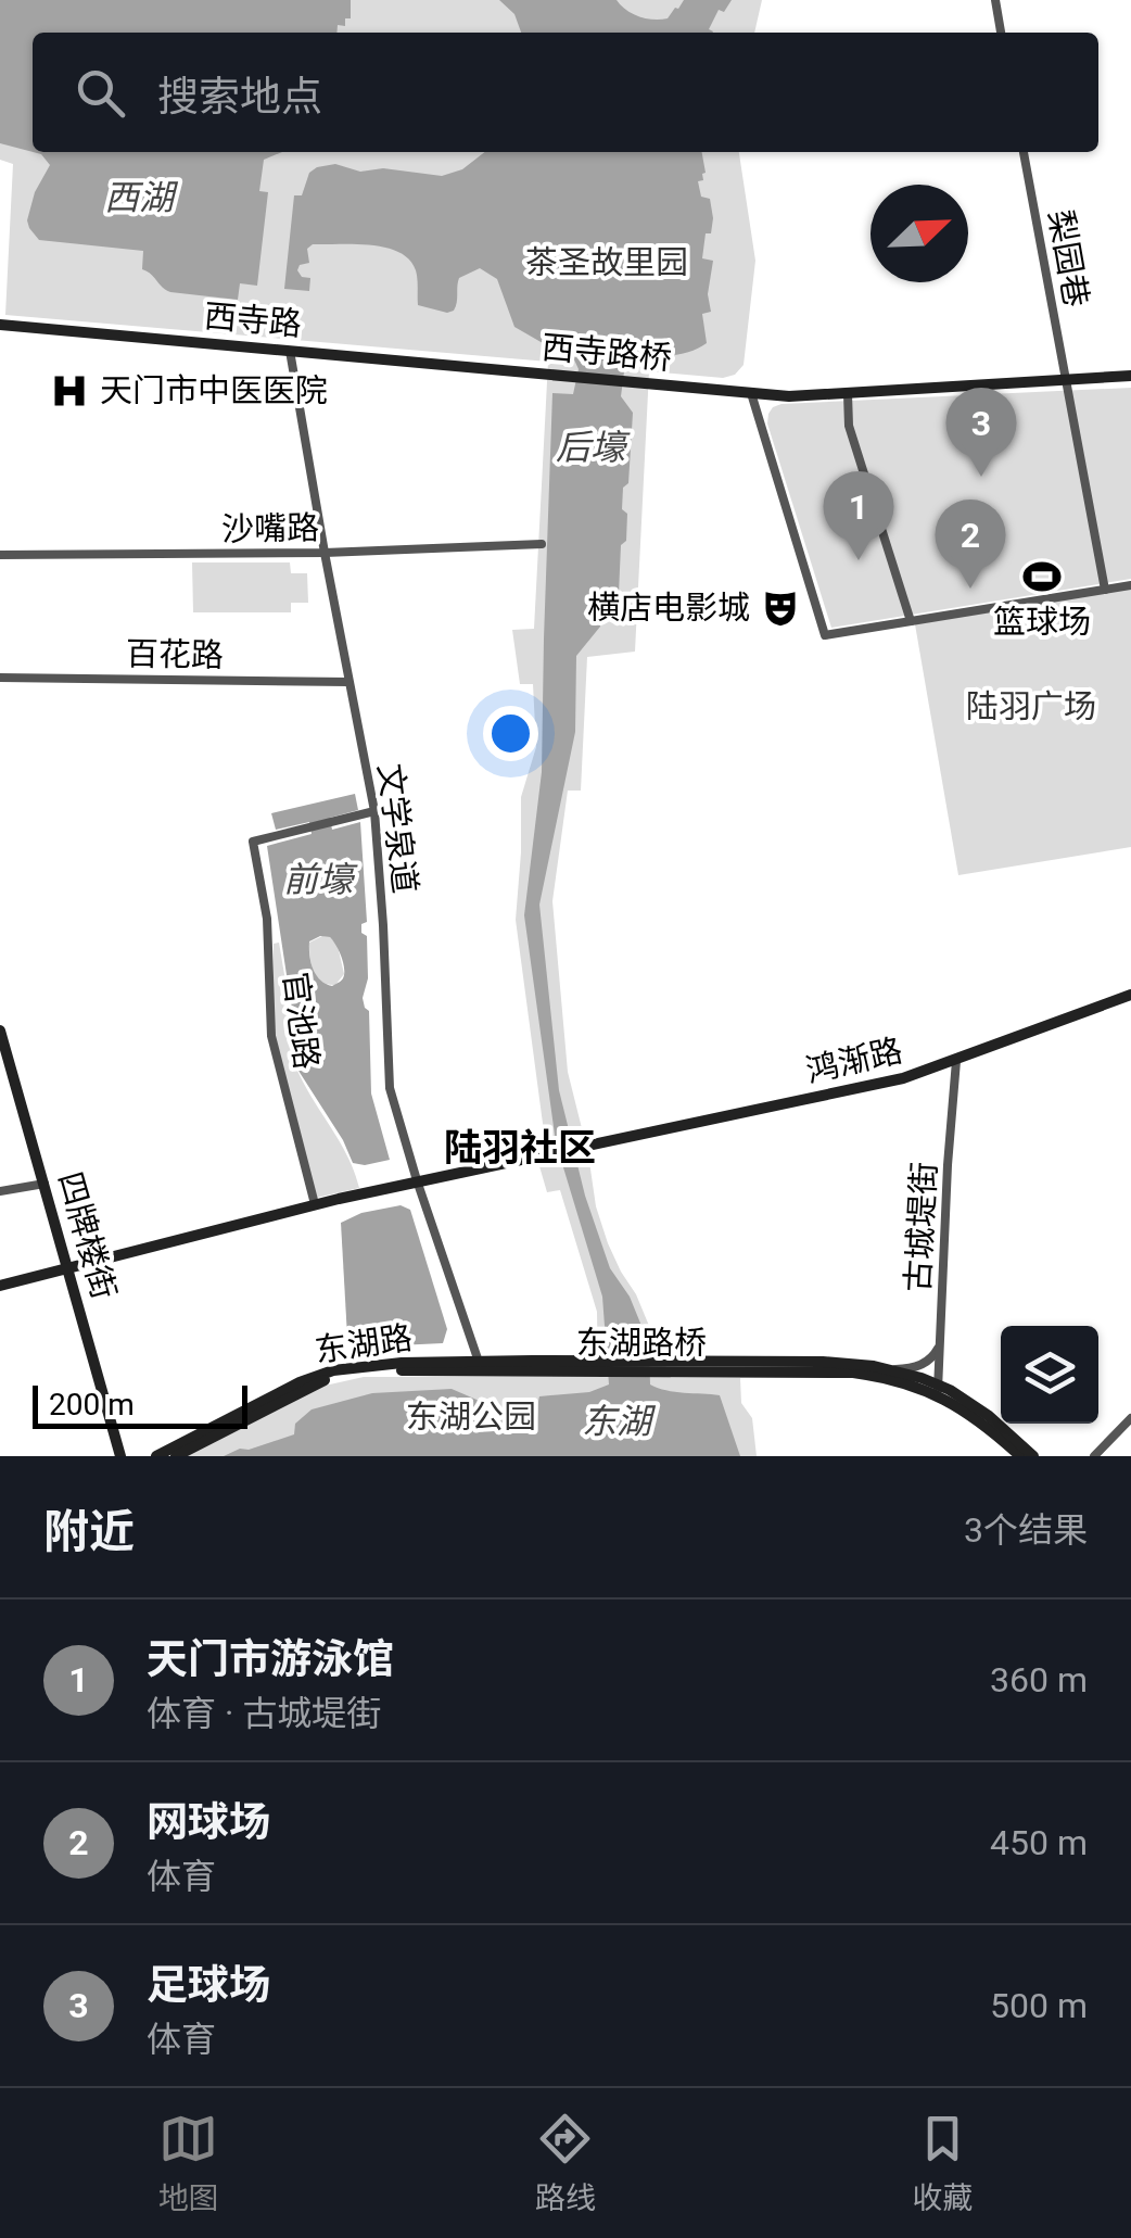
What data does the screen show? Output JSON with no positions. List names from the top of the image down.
{
  "streets": {
    "street": [
      "梨园巷",
      "西寺路",
      "西寺路桥",
      "沙嘴路",
      "百花路",
      "文学泉道",
      "官池路",
      "鸿渐路",
      "古城堤街",
      "四牌楼街",
      "东湖路桥",
      "东湖路"
    ]
  },
  "crossings": [
    ["西寺路", "西寺路桥"],
    ["西寺路", "文学泉道"],
    ["沙嘴路", "文学泉道"],
    ["百花路", "文学泉道"],
    ["文学泉道", "官池路"],
    ["文学泉道", "鸿渐路"],
    ["文学泉道", "东湖路"],
    ["鸿渐路", "古城堤街"],
    ["东湖路桥", "东湖路"]
  ],
  "districts": ["陆羽社区"],
  "water": [
    "西湖",
    "后壕",
    "前壕",
    "东湖"
  ],
  "parks": ["茶圣故里园", "陆羽广场", "东湖公园"],
  "places": {
    "hospital": ["天门市中医医院"],
    "sports": ["篮球场"],
    "theatre": ["横店电影城"]
  },
  "scale_bar": "200 m",
  "north": "top right",
  "page": {
    "search": "搜索地点",
    "pins": ["3", "1", "2"],
    "scale": "200 m",
    "heading": ["附近", "3个结果"],
    "list": [
      {
        "mark": "1",
        "name": "天门市游泳馆",
        "note": "体育 · 古城堤街",
        "value": "360 m"
      },
      {
        "mark": "2",
        "name": "网球场",
        "note": "体育",
        "value": "450 m"
      },
      {
        "mark": "3",
        "name": "足球场",
        "note": "体育",
        "value": "500 m"
      }
    ],
    "nav": ["地图", "路线", "收藏"]
  }
}
